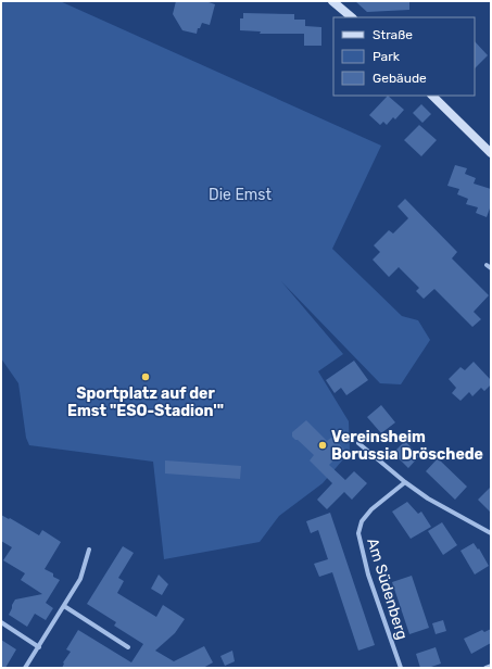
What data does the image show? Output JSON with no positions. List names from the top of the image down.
{
  "streets": {
    "street": ["Am Südenberg"]
  },
  "parks": ["Die Emst"],
  "places": ["Sportplatz auf der Emst \"ESO-Stadion'\"", "Vereinsheim Borussia Dröschede"],
  "legend": ["Straße", "Park", "Gebäude"]
}
